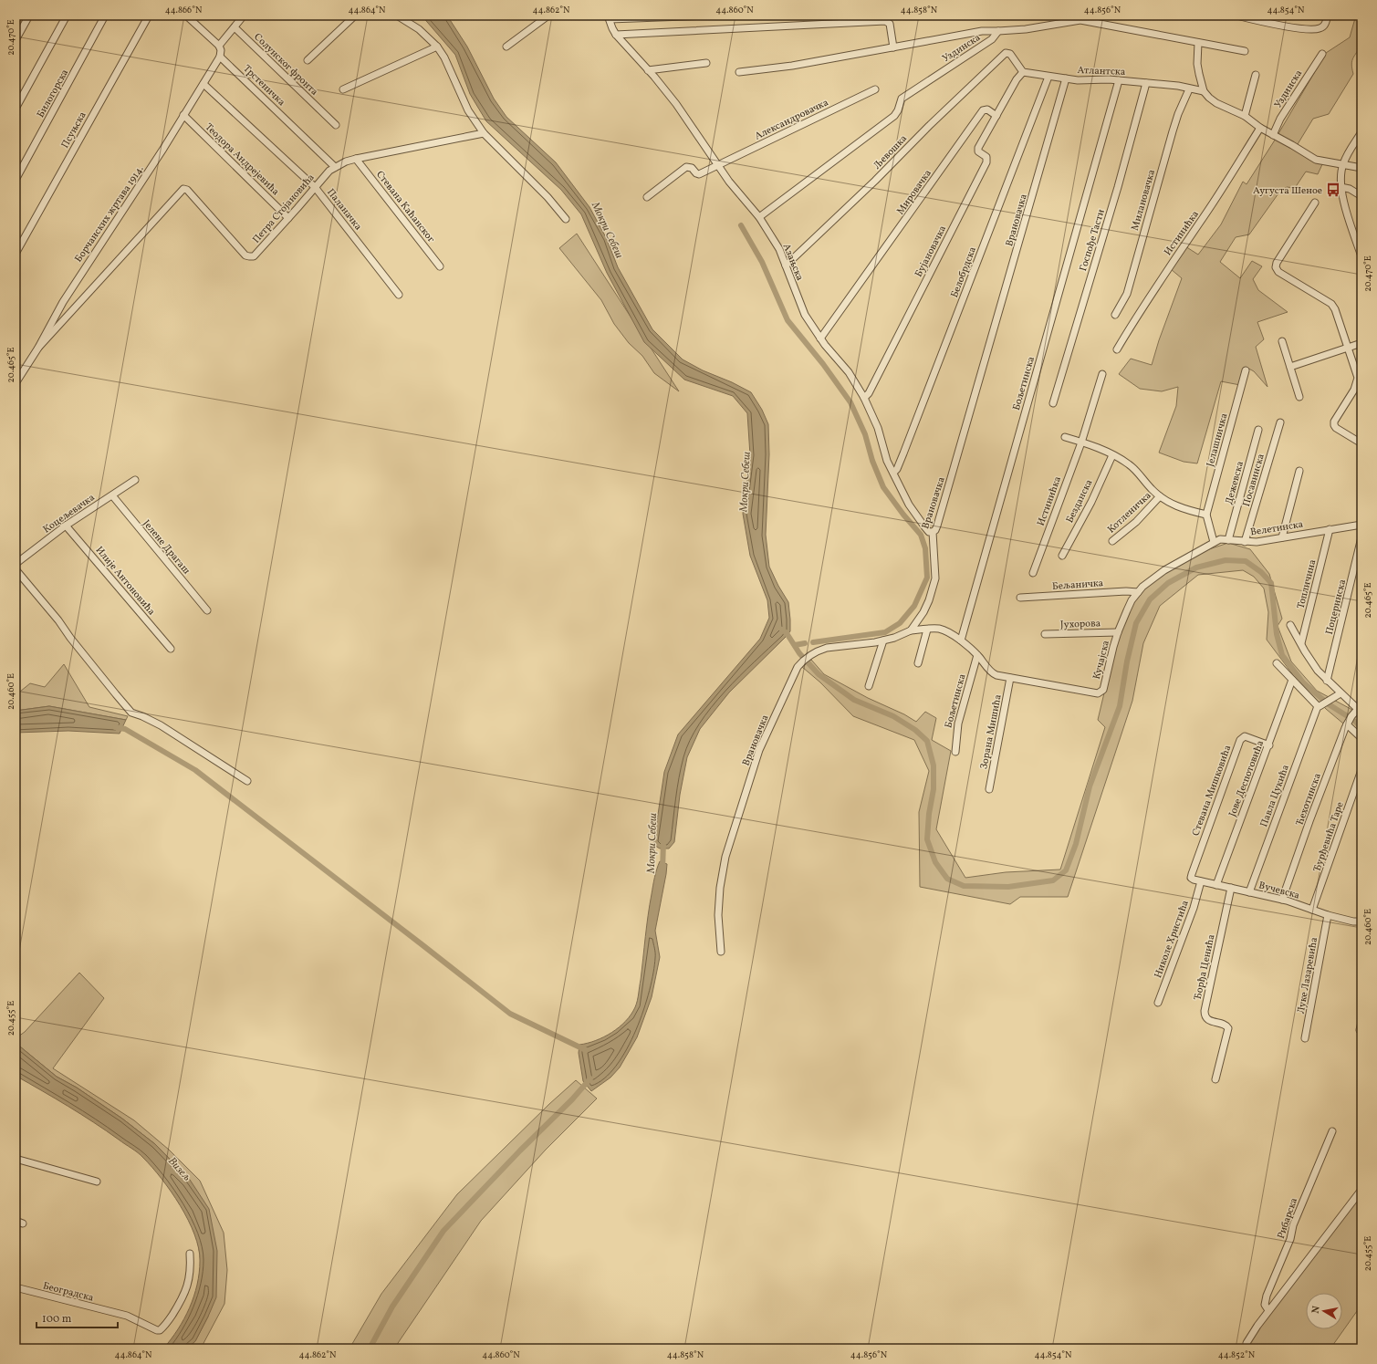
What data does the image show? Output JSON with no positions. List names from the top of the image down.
{
  "streets": {
    "street": [
      "Уздинска",
      "Солунског фронта",
      "Атлантска",
      "Трстеничка",
      "Билогорска",
      "Александровачка",
      "Псуњска",
      "Љевошка",
      "Теодора Андрејевића",
      "Мировачка",
      "Милановачка",
      "Стевана Каћанског",
      "Петра Стојановића",
      "Паланачка",
      "Борчанских жртава 1914.",
      "Врановачка",
      "Истинићка",
      "Госпође Тасти",
      "Бујановачка",
      "Азањска",
      "Белобрдска",
      "Бољетинска",
      "Јелашничка",
      "Посавинска",
      "Дежевска",
      "Безданска",
      "Котленичка",
      "Коцељевачка",
      "Велетинска",
      "Јелене Драгаш",
      "Илије Антоновића",
      "Бељаничка",
      "Топличина",
      "Поцеринска",
      "Јухорова",
      "Кучајска",
      "Зорана Мишића",
      "Јове Деспотовића",
      "Стевана Мишковића",
      "Павла Цукића",
      "Ћехотинска",
      "Ђурђевића Таре",
      "Вучевска",
      "Николе Христића",
      "Ђорђа Ценића",
      "Луке Лазаревића",
      "Рибарска",
      "Београдска"
    ]
  },
  "crossings": [
    ["Уздинска", "Азањска"],
    ["Атлантска", "Љевошка"],
    ["Атлантска", "Милановачка"],
    ["Атлантска", "Врановачка"],
    ["Атлантска", "Госпође Тасти"],
    ["Атлантска", "Белобрдска"],
    ["Атлантска", "Бољетинска"],
    ["Трстеничка", "Петра Стојановића"],
    ["Трстеничка", "Борчанских жртава 1914."],
    ["Александровачка", "Азањска"],
    ["Љевошка", "Азањска"],
    ["Теодора Андрејевића", "Петра Стојановића"],
    ["Теодора Андрејевића", "Борчанских жртава 1914."],
    ["Мировачка", "Бујановачка"],
    ["Мировачка", "Азањска"],
    ["Стевана Каћанског", "Петра Стојановића"],
    ["Петра Стојановића", "Паланачка"],
    ["Петра Стојановића", "Борчанских жртава 1914."],
    ["Паланачка", "Борчанских жртава 1914."],
    ["Врановачка", "Азањска"],
    ["Бујановачка", "Азањска"],
    ["Азањска", "Белобрдска"],
    ["Бољетинска", "Кучајска"],
    ["Посавинска", "Велетинска"],
    ["Дежевска", "Велетинска"],
    ["Коцељевачка", "Јелене Драгаш"],
    ["Коцељевачка", "Илије Антоновића"],
    ["Велетинска", "Топличина"],
    ["Велетинска", "Кучајска"],
    ["Бељаничка", "Кучајска"],
    ["Јухорова", "Кучајска"],
    ["Кучајска", "Зорана Мишића"],
    ["Јове Деспотовића", "Стевана Мишковића"],
    ["Јове Деспотовића", "Вучевска"],
    ["Стевана Мишковића", "Вучевска"],
    ["Павла Цукића", "Вучевска"],
    ["Ћехотинска", "Вучевска"],
    ["Ђурђевића Таре", "Вучевска"],
    ["Вучевска", "Николе Христића"],
    ["Вучевска", "Ђорђа Ценића"],
    ["Вучевска", "Луке Лазаревића"]
  ],
  "water": ["Мокри Себеш", "Визељ"],
  "places": {
    "bus stop": ["Аугуста Шеное"]
  },
  "scale_bar": "100 m",
  "north": "left",
  "coordinates": [
    "44.866°N",
    "44.864°N",
    "44.862°N",
    "44.860°N",
    "44.858°N",
    "44.856°N",
    "44.854°N",
    "20.470°E",
    "20.465°E",
    "20.460°E",
    "20.455°E",
    "44.852°N"
  ]
}
